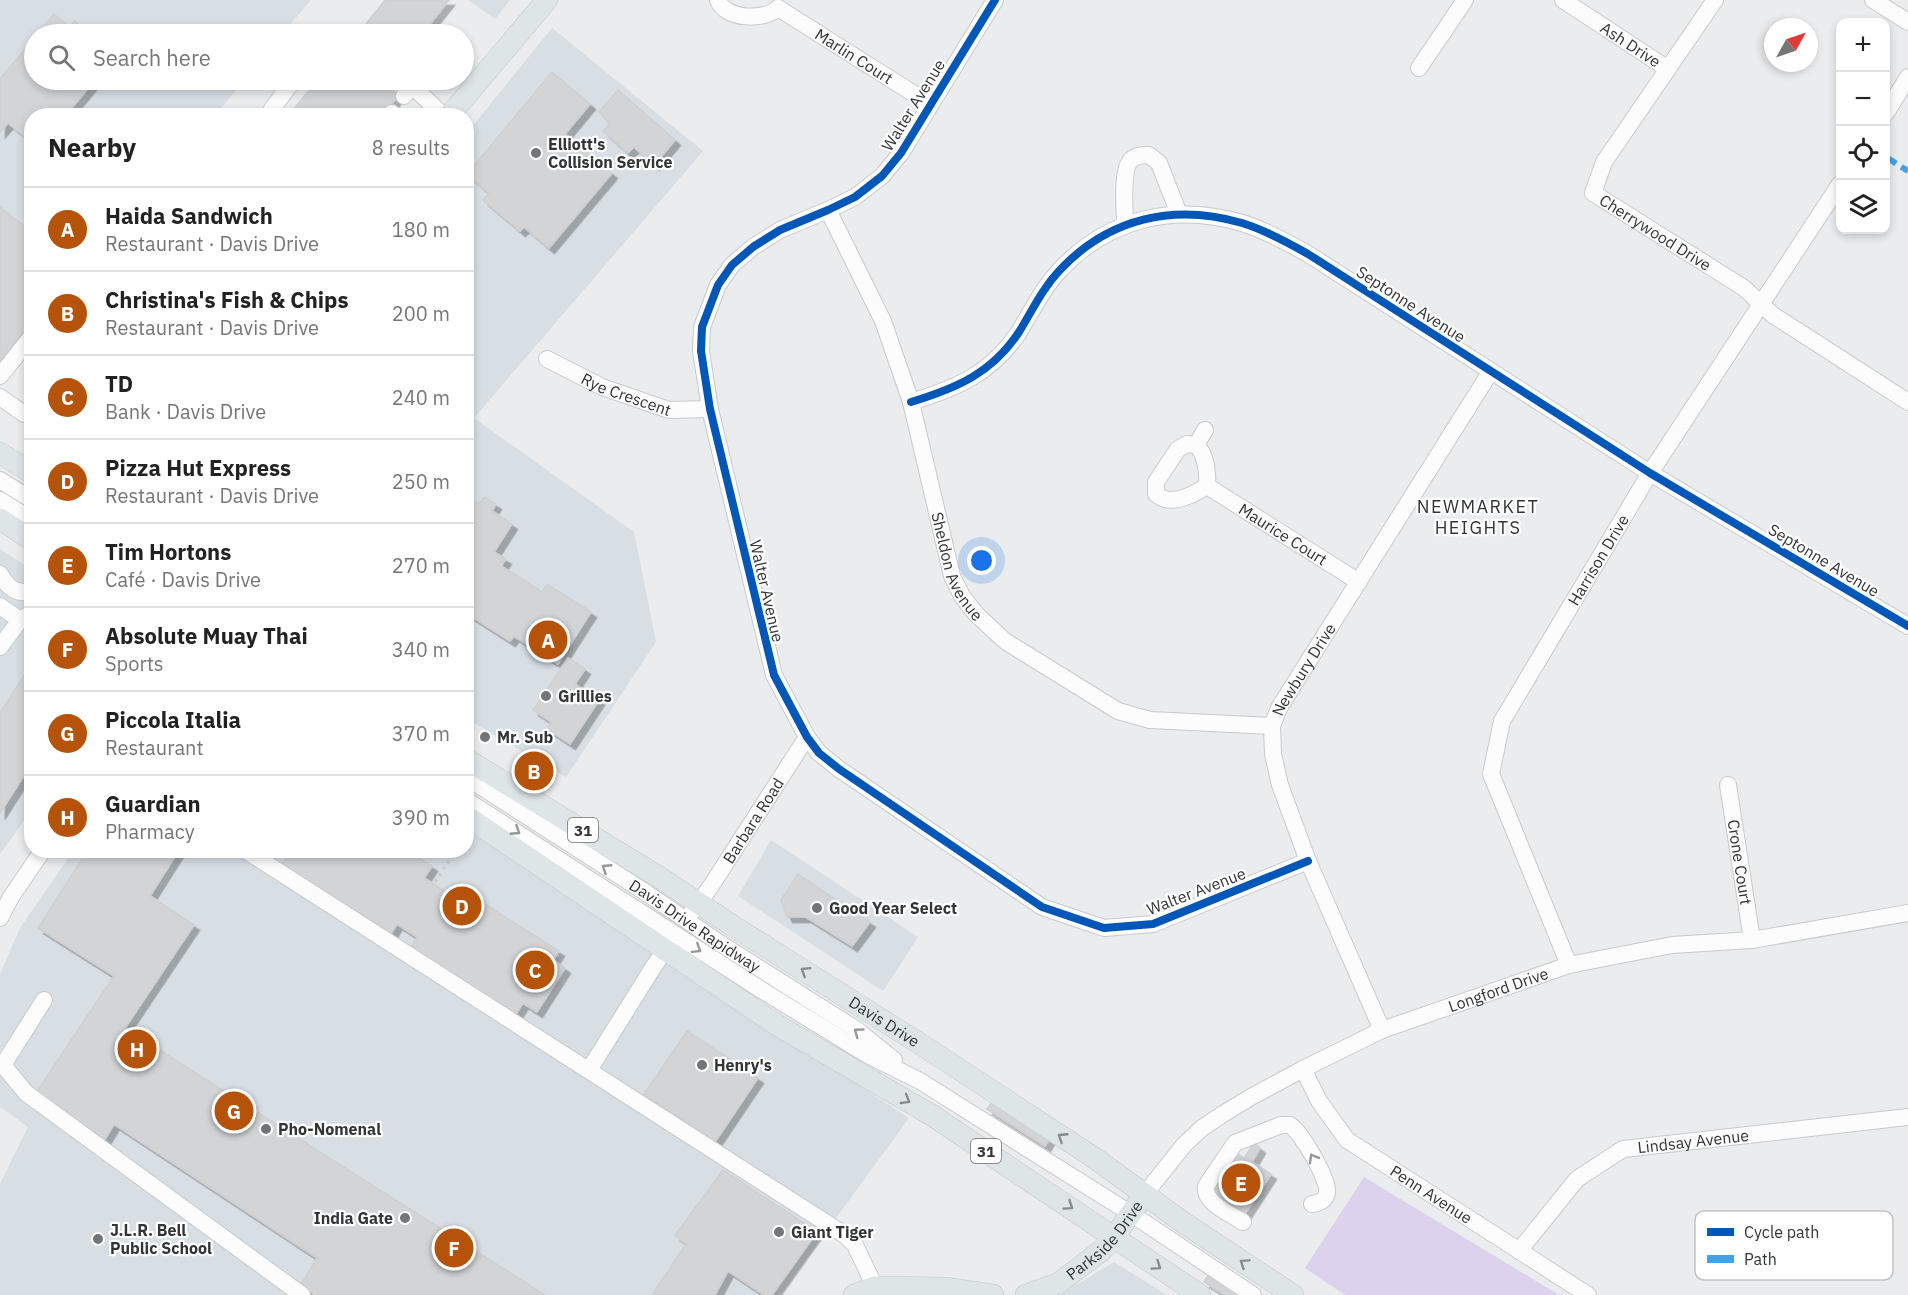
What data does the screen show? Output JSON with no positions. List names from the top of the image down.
{
  "streets": {
    "main road": ["31", "Davis Drive", "Parkside Drive"],
    "street": [
      "Ash Drive",
      "Marlin Court",
      "Walter Avenue",
      "Cherrywood Drive",
      "Septonne Avenue",
      "Rye Crescent",
      "Maurice Court",
      "Harrison Drive",
      "Sheldon Avenue",
      "Newbury Drive",
      "Barbara Road",
      "Crone Court",
      "Davis Drive Rapidway",
      "Longford Drive",
      "Lindsay Avenue",
      "Penn Avenue"
    ]
  },
  "crossings": [
    ["Ash Drive", "Cherrywood Drive"],
    ["Marlin Court", "Walter Avenue"],
    ["Walter Avenue", "Rye Crescent"],
    ["Walter Avenue", "Sheldon Avenue"],
    ["Walter Avenue", "Newbury Drive"],
    ["Walter Avenue", "Barbara Road"],
    ["Cherrywood Drive", "Harrison Drive"],
    ["Septonne Avenue", "Harrison Drive"],
    ["Septonne Avenue", "Sheldon Avenue"],
    ["Septonne Avenue", "Newbury Drive"],
    ["Maurice Court", "Newbury Drive"],
    ["Harrison Drive", "Longford Drive"],
    ["Sheldon Avenue", "Newbury Drive"],
    ["Newbury Drive", "Longford Drive"],
    ["Barbara Road", "31"],
    ["Barbara Road", "Davis Drive Rapidway"],
    ["Barbara Road", "Davis Drive"],
    ["31", "Davis Drive Rapidway"],
    ["31", "Parkside Drive"],
    ["Crone Court", "Longford Drive"],
    ["Davis Drive Rapidway", "Davis Drive"],
    ["Davis Drive Rapidway", "Parkside Drive"],
    ["Longford Drive", "Davis Drive"],
    ["Longford Drive", "Penn Avenue"],
    ["Longford Drive", "Parkside Drive"],
    ["Davis Drive", "Parkside Drive"],
    ["Lindsay Avenue", "Penn Avenue"]
  ],
  "districts": ["NEWMARKET HEIGHTS"],
  "places": [
    "Elliott's Collision Service",
    "Grillies",
    "Mr. Sub",
    "Good Year Select",
    "Henry's",
    "Pho-Nomenal",
    "India Gate",
    "Giant Tiger",
    "J.L.R. Bell Public School"
  ],
  "legend": ["Cycle path", "Path"],
  "north": "top right",
  "page": {
    "map_buttons": ["+", "−"],
    "search": "Search here",
    "heading": ["Nearby", "8 results"],
    "list": [
      {
        "mark": "A",
        "name": "Haida Sandwich",
        "note": "Restaurant · Davis Drive",
        "value": "180 m"
      },
      {
        "mark": "B",
        "name": "Christina's Fish & Chips",
        "note": "Restaurant · Davis Drive",
        "value": "200 m"
      },
      {
        "mark": "C",
        "name": "TD",
        "note": "Bank · Davis Drive",
        "value": "240 m"
      },
      {
        "mark": "D",
        "name": "Pizza Hut Express",
        "note": "Restaurant · Davis Drive",
        "value": "250 m"
      },
      {
        "mark": "E",
        "name": "Tim Hortons",
        "note": "Café · Davis Drive",
        "value": "270 m"
      },
      {
        "mark": "F",
        "name": "Absolute Muay Thai",
        "note": "Sports",
        "value": "340 m"
      },
      {
        "mark": "G",
        "name": "Piccola Italia",
        "note": "Restaurant",
        "value": "370 m"
      },
      {
        "mark": "H",
        "name": "Guardian",
        "note": "Pharmacy",
        "value": "390 m"
      }
    ],
    "pins": [
      "A",
      "B",
      "D",
      "C",
      "H",
      "G",
      "E",
      "F"
    ]
  }
}
